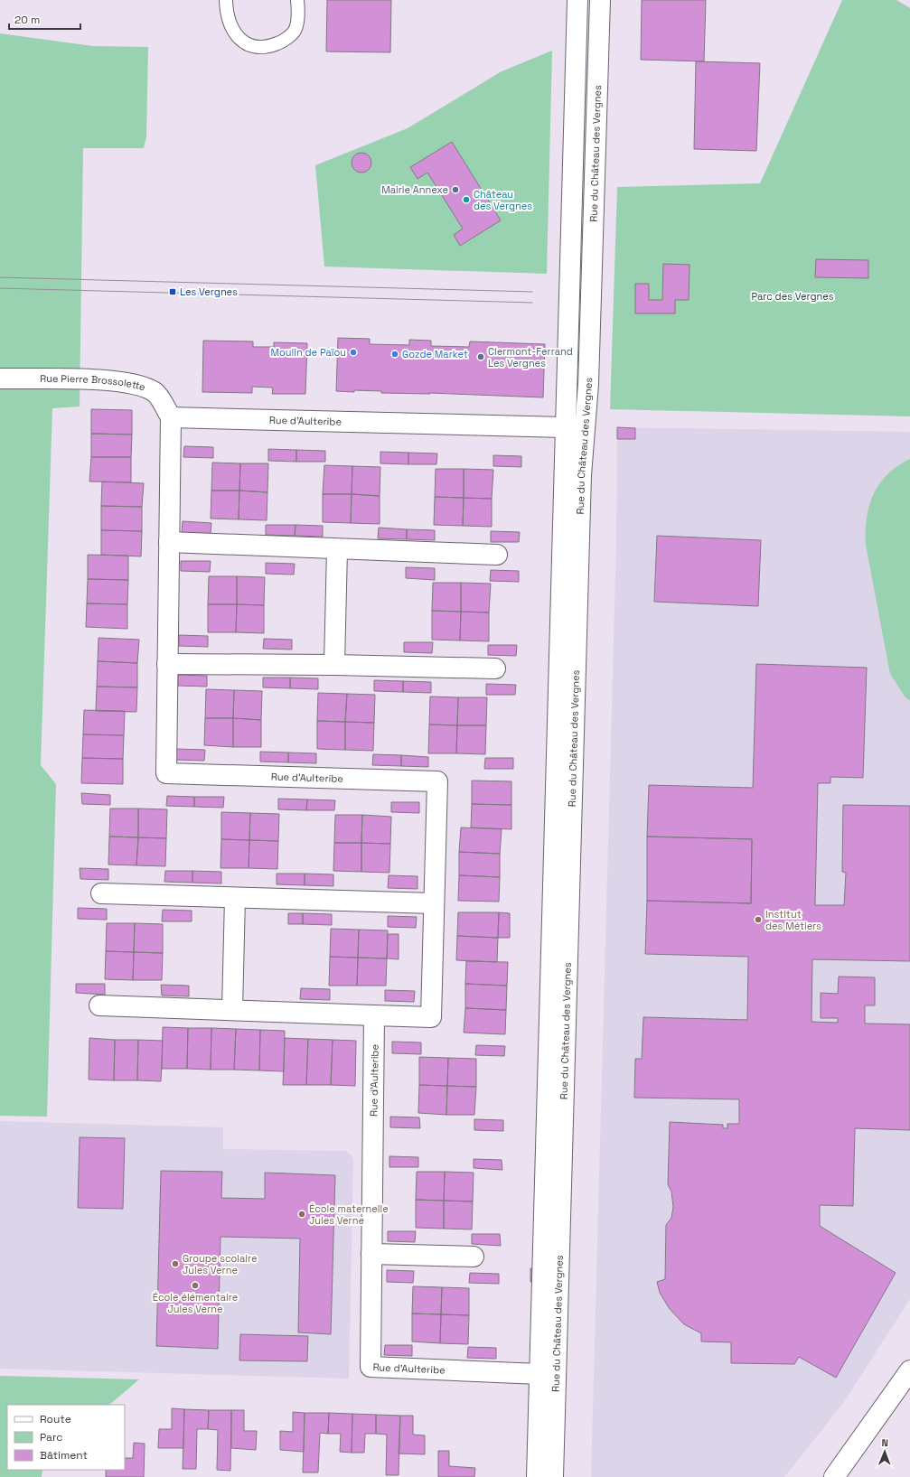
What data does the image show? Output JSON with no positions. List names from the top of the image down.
{
  "streets": {
    "street": ["Rue du Château des Vergnes", "Rue Pierre Brossolette", "Rue d'Aulteribe"]
  },
  "crossings": [
    ["Rue du Château des Vergnes", "Rue d'Aulteribe"],
    ["Rue Pierre Brossolette", "Rue d'Aulteribe"]
  ],
  "parks": ["Parc des Vergnes"],
  "places": {
    "other": [
      "Mairie Annexe",
      "Château des Vergnes",
      "Moulin de Païou",
      "Gozde Market",
      "Clermont-Ferrand Les Vergnes",
      "Institut des Métiers",
      "École maternelle Jules Verne",
      "Groupe scolaire Jules Verne",
      "École élémentaire Jules Verne"
    ],
    "transit": ["Les Vergnes"]
  },
  "legend": ["Route", "Parc", "Bâtiment"],
  "scale_bar": "20 m",
  "north": "top"
}
